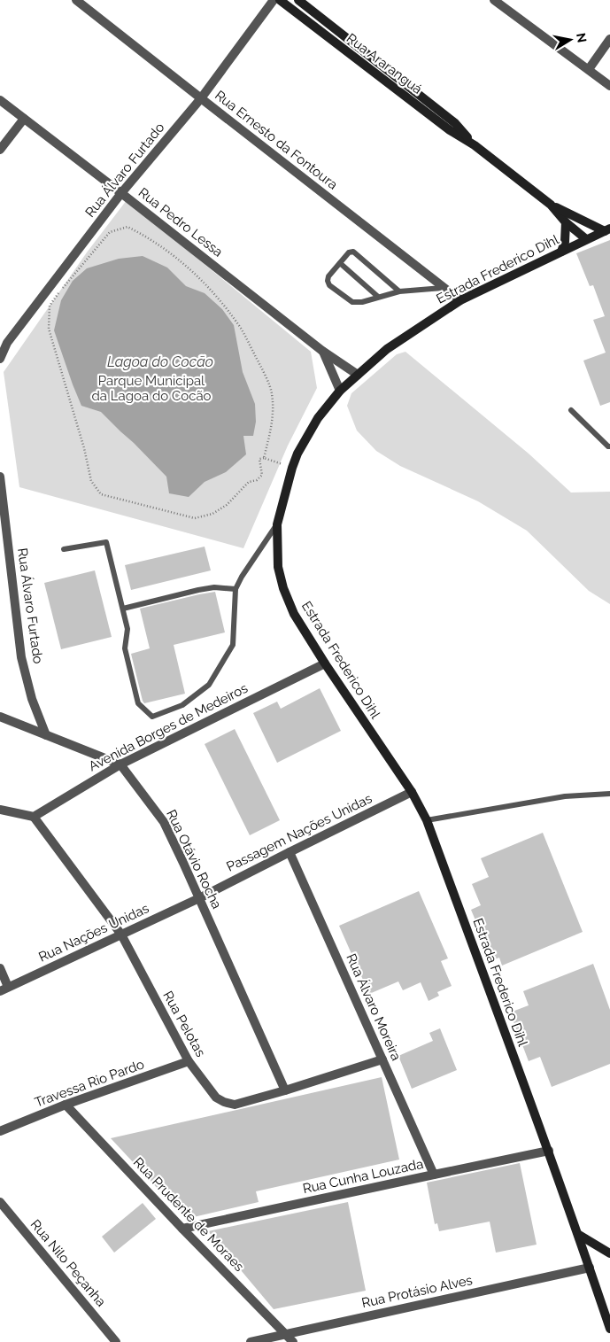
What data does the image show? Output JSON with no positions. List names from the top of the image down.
{
  "streets": {
    "main road": ["Rua Araranguá", "Estrada Frederico Dihl"],
    "street": [
      "Rua Ernesto da Fontoura",
      "Rua Álvaro Furtado",
      "Rua Pedro Lessa",
      "Avenida Borges de Medeiros",
      "Passagem Nações Unidas",
      "Rua Otávio Rocha",
      "Rua Nações Unidas",
      "Rua Álvaro Moreira",
      "Rua Pelotas",
      "Travessa Rio Pardo",
      "Rua Cunha Louzada",
      "Rua Prudente de Moraes",
      "Rua Nilo Peçanha",
      "Rua Protásio Alves"
    ]
  },
  "crossings": [
    ["Rua Araranguá", "Estrada Frederico Dihl"],
    ["Rua Ernesto da Fontoura", "Rua Álvaro Furtado"],
    ["Rua Ernesto da Fontoura", "Estrada Frederico Dihl"],
    ["Rua Álvaro Furtado", "Rua Pedro Lessa"],
    ["Rua Pedro Lessa", "Estrada Frederico Dihl"],
    ["Estrada Frederico Dihl", "Avenida Borges de Medeiros"],
    ["Estrada Frederico Dihl", "Passagem Nações Unidas"],
    ["Estrada Frederico Dihl", "Rua Cunha Louzada"],
    ["Estrada Frederico Dihl", "Rua Protásio Alves"],
    ["Avenida Borges de Medeiros", "Rua Otávio Rocha"],
    ["Avenida Borges de Medeiros", "Rua Pelotas"],
    ["Passagem Nações Unidas", "Rua Otávio Rocha"],
    ["Passagem Nações Unidas", "Rua Nações Unidas"],
    ["Passagem Nações Unidas", "Rua Álvaro Moreira"],
    ["Rua Otávio Rocha", "Rua Nações Unidas"],
    ["Rua Otávio Rocha", "Rua Pelotas"],
    ["Rua Nações Unidas", "Rua Pelotas"],
    ["Rua Álvaro Moreira", "Rua Pelotas"],
    ["Rua Álvaro Moreira", "Rua Cunha Louzada"],
    ["Rua Pelotas", "Travessa Rio Pardo"],
    ["Travessa Rio Pardo", "Rua Prudente de Moraes"],
    ["Rua Cunha Louzada", "Rua Prudente de Moraes"],
    ["Rua Prudente de Moraes", "Rua Protásio Alves"]
  ],
  "water": ["Lagoa do Cocão"],
  "parks": ["Parque Municipal da Lagoa do Cocão"],
  "north": "right"
}
